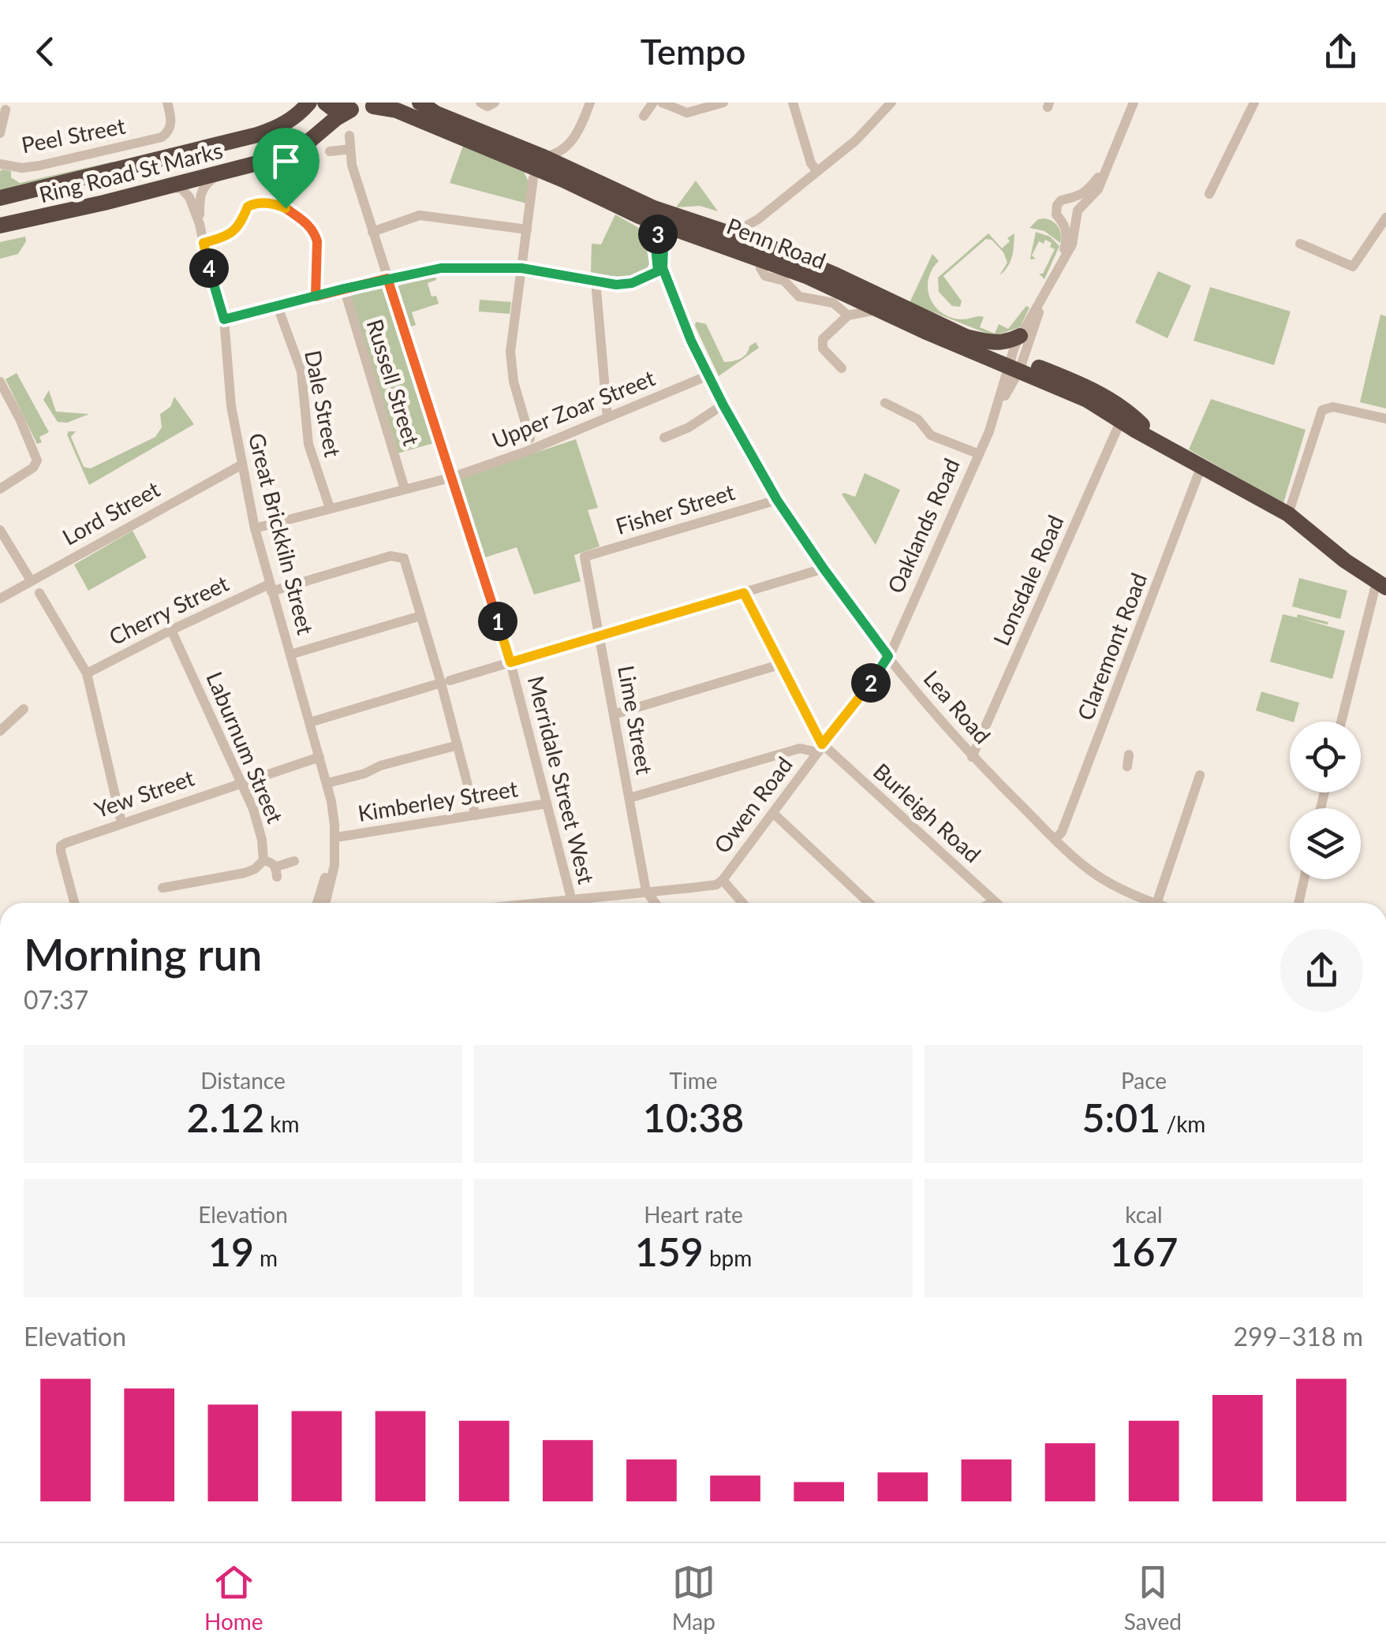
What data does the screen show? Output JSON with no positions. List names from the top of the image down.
{
  "streets": {
    "highway": ["Ring Road St Marks", "Penn Road"],
    "street": [
      "Peel Street",
      "Russell Street",
      "Dale Street",
      "Upper Zoar Street",
      "Fisher Street",
      "Lord Street",
      "Oaklands Road",
      "Great Brickkiln Street",
      "Lonsdale Road",
      "Cherry Street",
      "Claremont Road",
      "Lea Road",
      "Lime Street",
      "Laburnum Street",
      "Merridale Street West",
      "Yew Street",
      "Kimberley Street",
      "Owen Road",
      "Burleigh Road"
    ]
  },
  "crossings": [
    ["Ring Road St Marks", "Great Brickkiln Street"],
    ["Penn Road", "Oaklands Road"],
    ["Penn Road", "Lonsdale Road"],
    ["Penn Road", "Claremont Road"],
    ["Penn Road", "Lea Road"],
    ["Russell Street", "Upper Zoar Street"],
    ["Dale Street", "Upper Zoar Street"],
    ["Upper Zoar Street", "Great Brickkiln Street"],
    ["Upper Zoar Street", "Lea Road"],
    ["Upper Zoar Street", "Merridale Street West"],
    ["Fisher Street", "Lea Road"],
    ["Fisher Street", "Lime Street"],
    ["Lord Street", "Great Brickkiln Street"],
    ["Oaklands Road", "Lea Road"],
    ["Oaklands Road", "Owen Road"],
    ["Great Brickkiln Street", "Cherry Street"],
    ["Great Brickkiln Street", "Yew Street"],
    ["Great Brickkiln Street", "Kimberley Street"],
    ["Lonsdale Road", "Lea Road"],
    ["Cherry Street", "Laburnum Street"],
    ["Claremont Road", "Lea Road"],
    ["Lea Road", "Owen Road"],
    ["Lime Street", "Owen Road"],
    ["Laburnum Street", "Yew Street"],
    ["Merridale Street West", "Kimberley Street"],
    ["Merridale Street West", "Owen Road"],
    ["Owen Road", "Burleigh Road"]
  ],
  "page": {
    "header": "Tempo",
    "pins": [
      "3",
      "4",
      "1",
      "2"
    ],
    "heading": ["Morning run", "07:37"],
    "stats": [
      ["Distance", "2.12 km"],
      ["Time", "10:38"],
      ["Pace", "5:01 /km"],
      ["Elevation", "19 m"],
      ["Heart rate", "159 bpm"],
      ["kcal", "167"]
    ],
    "chart": ["Elevation", "299–318 m"],
    "tabs": ["Home", "Map", "Saved"]
  }
}
